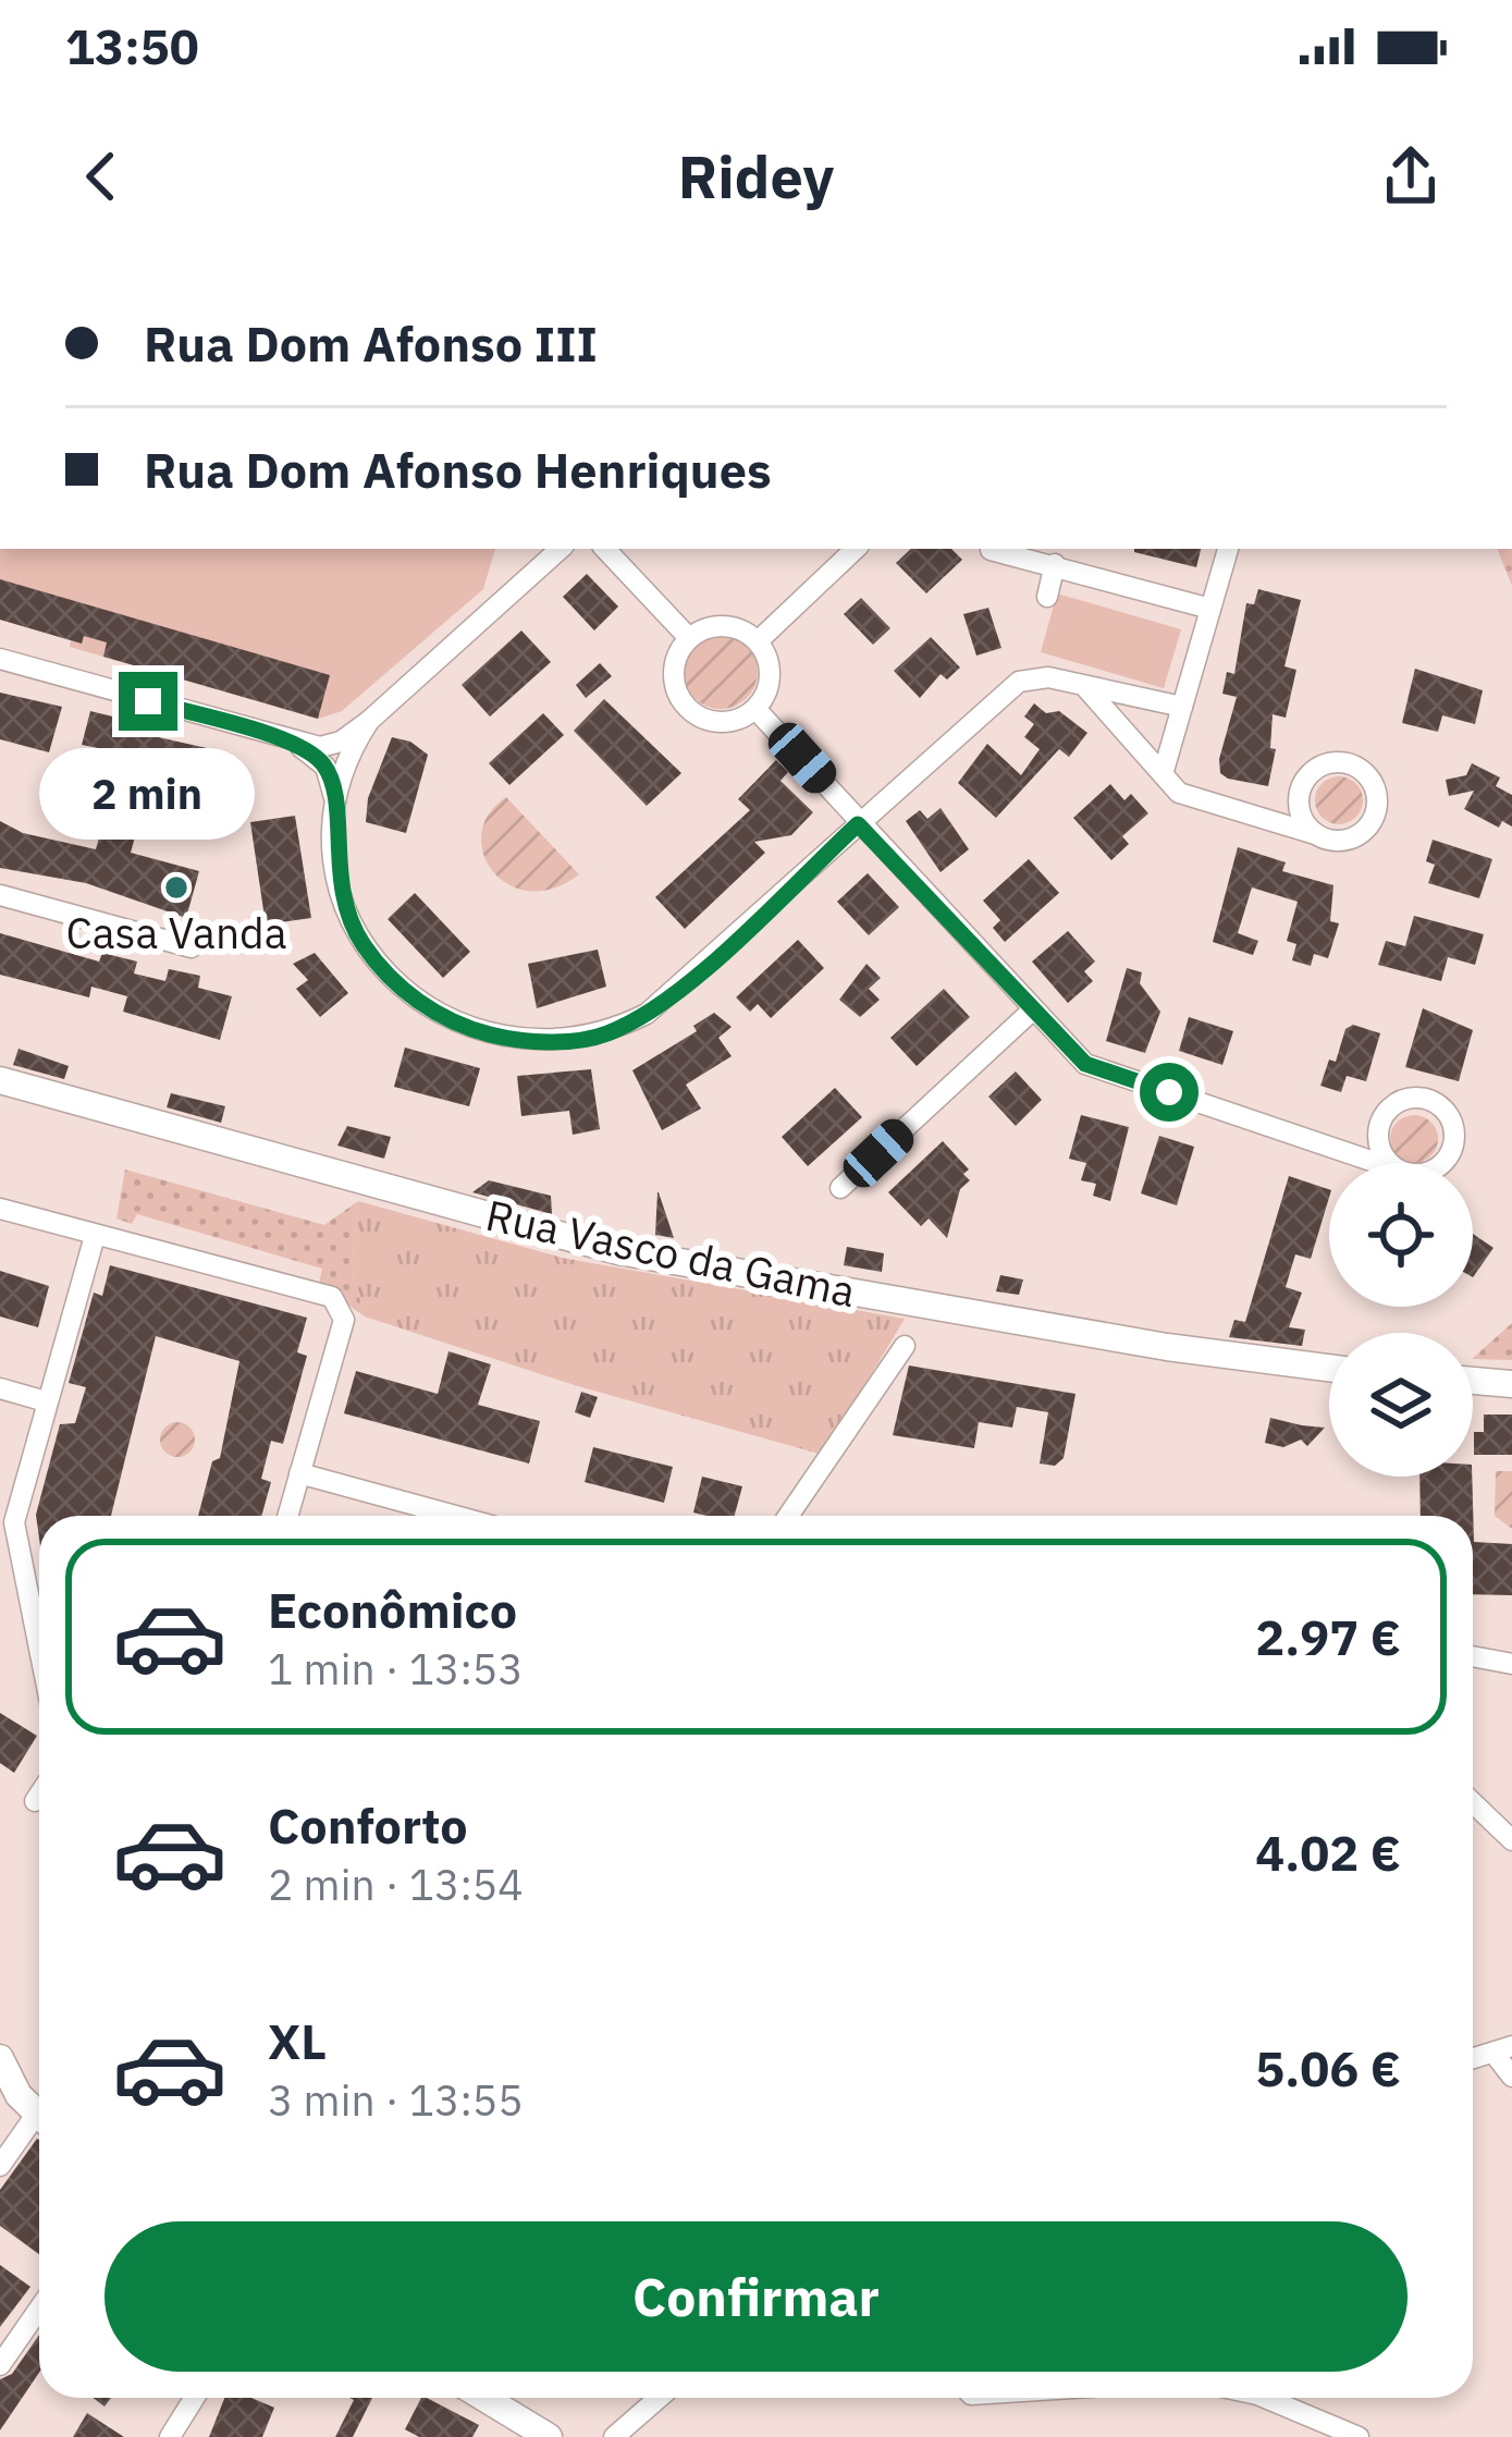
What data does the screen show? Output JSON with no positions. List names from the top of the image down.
{
  "streets": {
    "street": ["Rua Vasco da Gama"]
  },
  "places": ["Casa Vanda"],
  "page": {
    "status": "13:50",
    "header": "Ridey",
    "banner": ["Rua Dom Afonso III", "Rua Dom Afonso Henriques"],
    "bubble": "2 min",
    "list": [
      {
        "name": "Econômico",
        "note": "1 min · 13:53",
        "value": "2.97 €"
      },
      {
        "name": "Conforto",
        "note": "2 min · 13:54",
        "value": "4.02 €"
      },
      {
        "name": "XL",
        "note": "3 min · 13:55",
        "value": "5.06 €"
      }
    ],
    "buttons": "Confirmar"
  }
}
